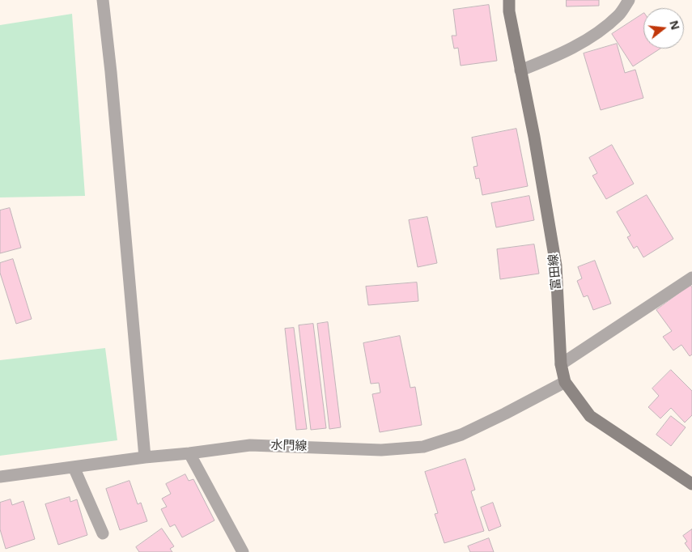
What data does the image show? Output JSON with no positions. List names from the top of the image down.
{
  "streets": {
    "street": ["富田線", "水門線"]
  },
  "crossings": [
    ["富田線", "水門線"]
  ],
  "north": "right"
}
